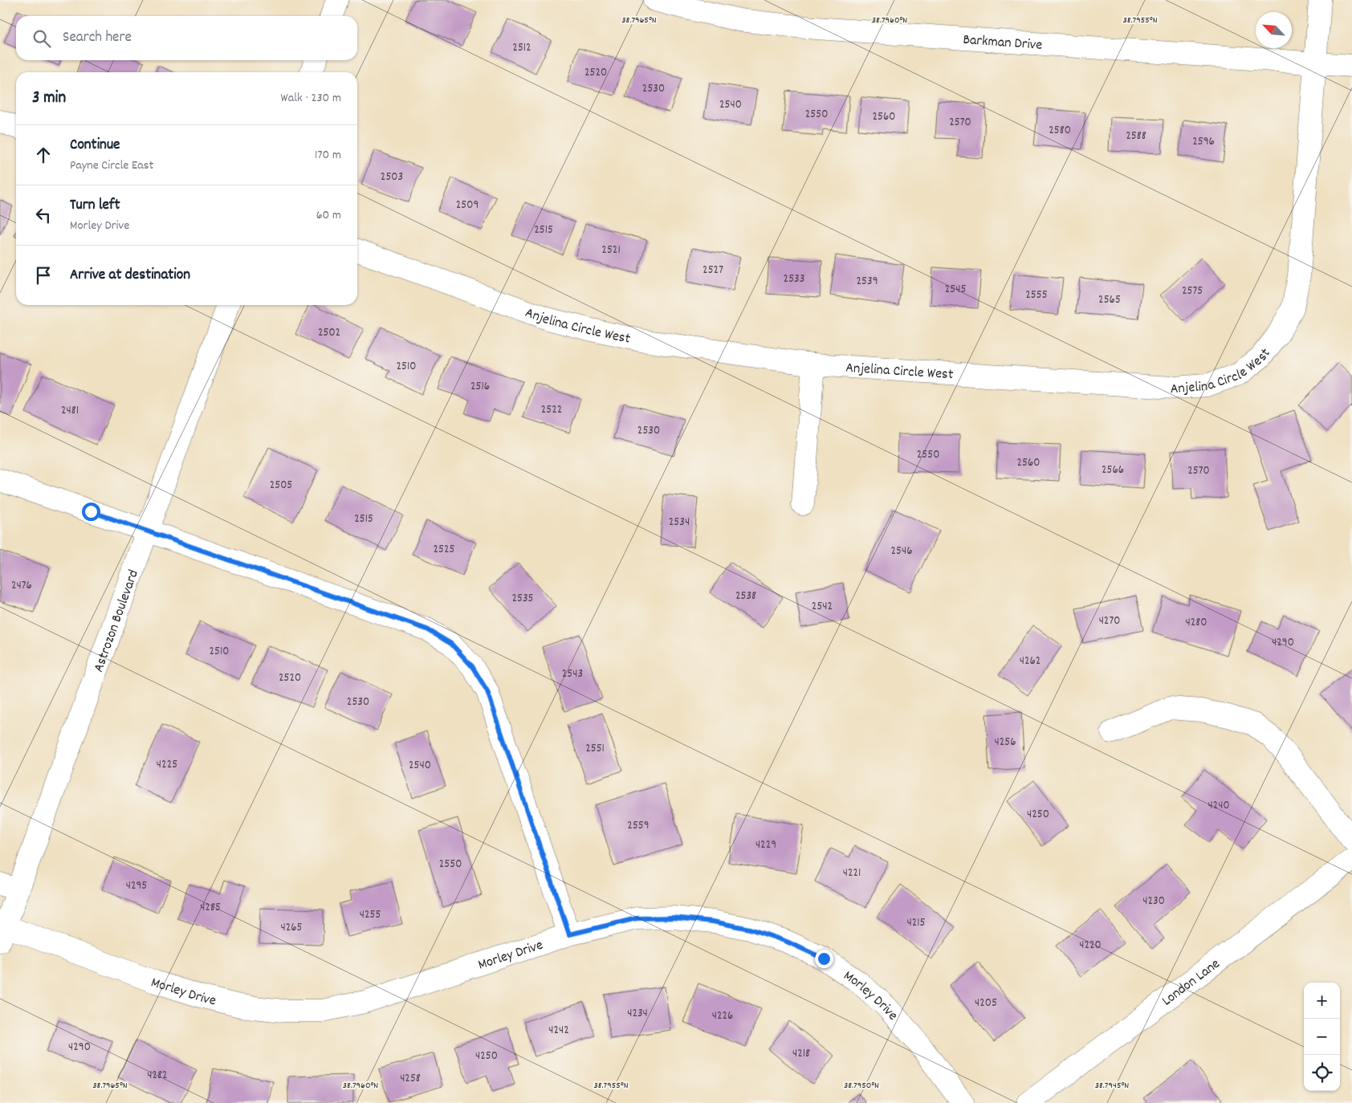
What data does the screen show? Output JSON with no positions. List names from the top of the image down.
{
  "streets": {
    "street": [
      "Barkman Drive",
      "Anjelina Circle West",
      "Astrozon Boulevard",
      "Morley Drive",
      "London Lane"
    ]
  },
  "crossings": [
    ["Barkman Drive", "Anjelina Circle West"],
    ["Astrozon Boulevard", "Morley Drive"]
  ],
  "house_numbers": [
    "2512",
    "2520",
    "2530",
    "2540",
    "2550",
    "2560",
    "2570",
    "2580",
    "2588",
    "2596",
    "2503",
    "2509",
    "2515",
    "2521",
    "2527",
    "2533",
    "2539",
    "2545",
    "2575",
    "2555",
    "2565",
    "2502",
    "2510",
    "2516",
    "2522",
    "2481",
    "2530",
    "2550",
    "2560",
    "2566",
    "2570",
    "2505",
    "2515",
    "2534",
    "2525",
    "2546",
    "2476",
    "2538",
    "2535",
    "2542",
    "4270",
    "4280",
    "4290",
    "2510",
    "4262",
    "2543",
    "2520",
    "2530",
    "4256",
    "2551",
    "4225",
    "2540",
    "4240",
    "4250",
    "2559",
    "4229",
    "2550",
    "4221",
    "4295",
    "4230",
    "4285",
    "4255",
    "4215",
    "4265",
    "4220",
    "4205",
    "4234",
    "4226",
    "4242",
    "4290",
    "4218",
    "4250",
    "4282",
    "4258"
  ],
  "north": "top left",
  "page": {
    "search": "Search here",
    "heading": ["3 min", "Walk · 230 m"],
    "list": [
      ["Continue", "Payne Circle East", "170 m"],
      ["Turn left", "Morley Drive", "60 m"],
      "Arrive at destination"
    ],
    "map_buttons": ["+", "−"]
  },
  "coordinates": [
    "38.7965°N",
    "38.7960°N",
    "38.7955°N",
    "38.7950°N",
    "38.7945°N"
  ]
}
